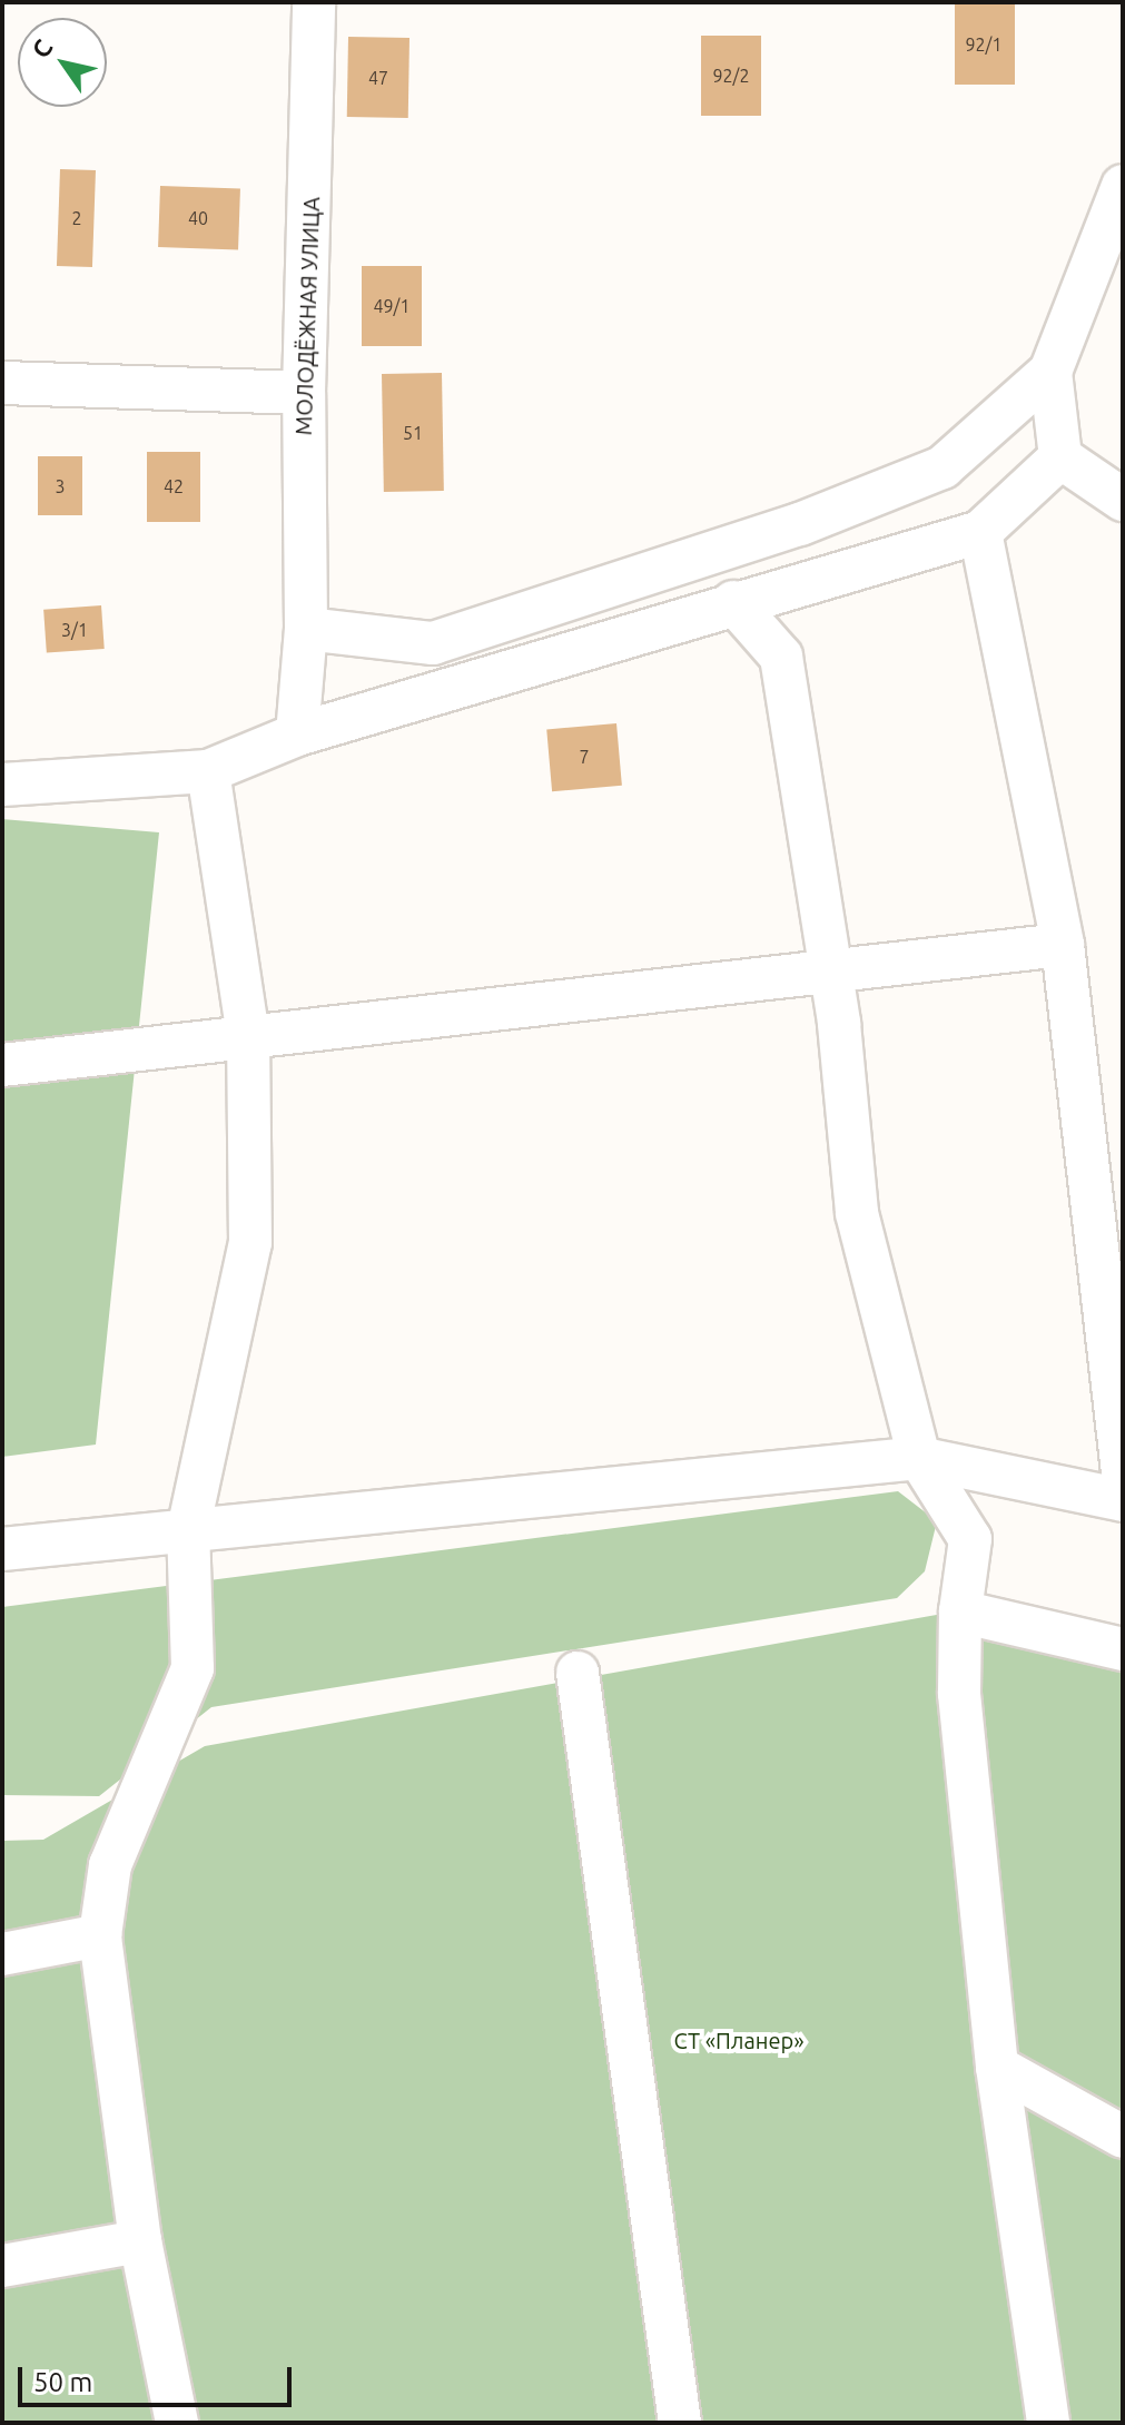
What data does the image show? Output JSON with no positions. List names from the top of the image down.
{
  "streets": {
    "street": ["МОЛОДЁЖНАЯ УЛИЦА"]
  },
  "parks": ["СТ «Планер»"],
  "house_numbers": [
    "92/1",
    "92/2",
    "47",
    "2",
    "40",
    "49/1",
    "51",
    "3",
    "42",
    "3/1",
    "7"
  ],
  "scale_bar": "50 m",
  "north": "top left"
}
